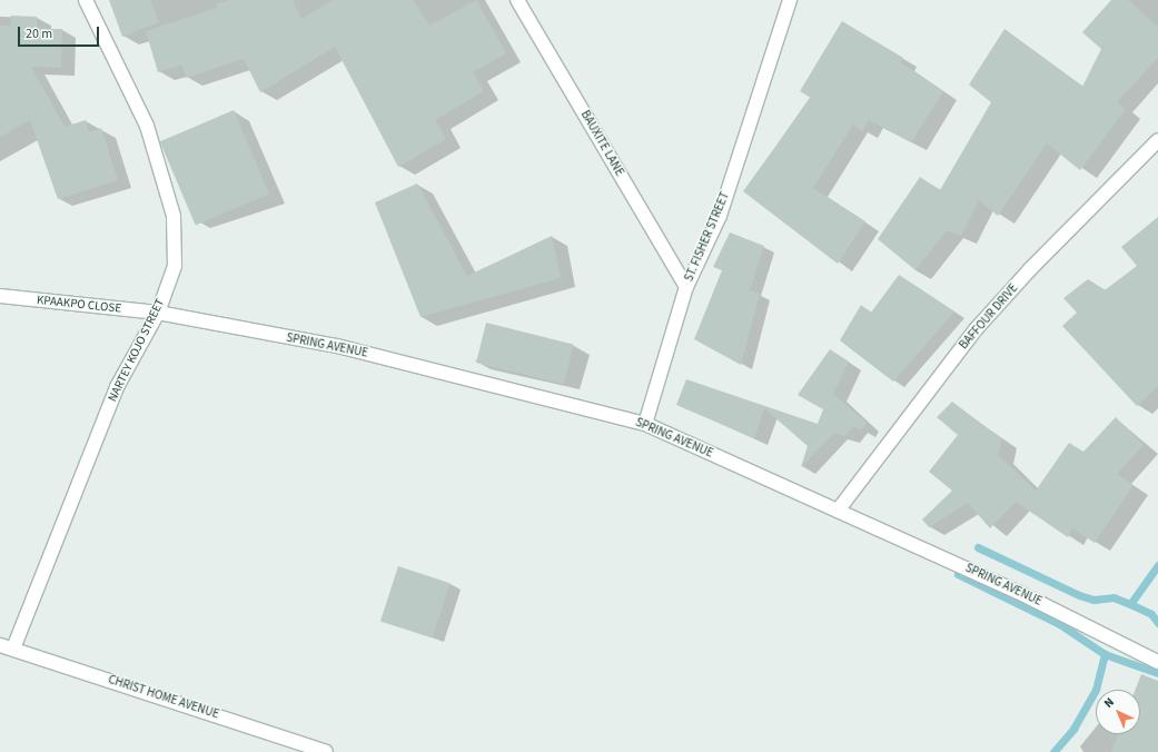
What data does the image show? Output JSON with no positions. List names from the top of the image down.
{
  "streets": {
    "street": [
      "BAUXITE LANE",
      "ST. FISHER STREET",
      "KPAAKPO CLOSE",
      "BAFFOUR DRIVE",
      "SPRING AVENUE",
      "NARTEY KOJO STREET",
      "CHRIST HOME AVENUE"
    ]
  },
  "crossings": [
    ["BAUXITE LANE", "ST. FISHER STREET"],
    ["ST. FISHER STREET", "SPRING AVENUE"],
    ["KPAAKPO CLOSE", "SPRING AVENUE"],
    ["KPAAKPO CLOSE", "NARTEY KOJO STREET"],
    ["BAFFOUR DRIVE", "SPRING AVENUE"],
    ["SPRING AVENUE", "NARTEY KOJO STREET"],
    ["NARTEY KOJO STREET", "CHRIST HOME AVENUE"]
  ],
  "scale_bar": "20 m",
  "north": "top left"
}
